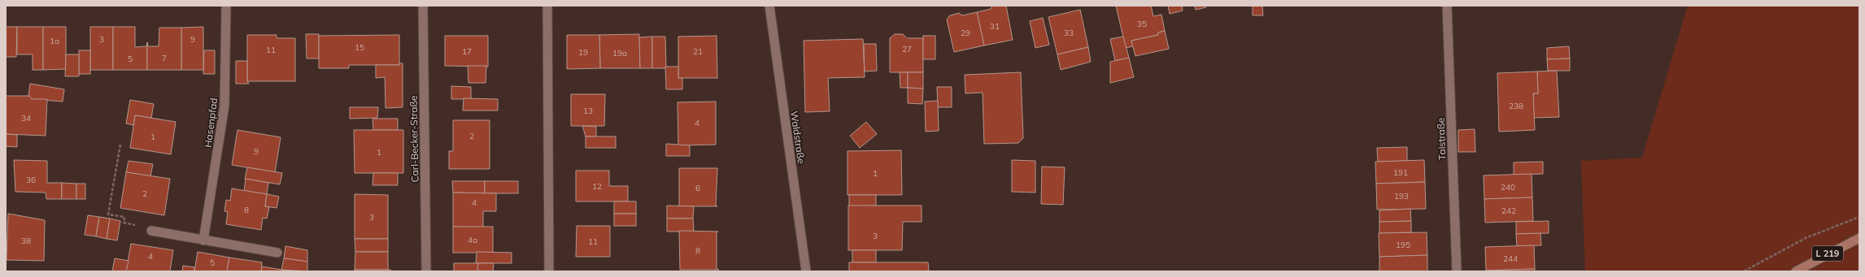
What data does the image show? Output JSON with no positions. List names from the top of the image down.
{
  "streets": {
    "main road": ["L 219"],
    "street": [
      "Hasenpfad",
      "Waldstraße",
      "Carl-Becker-Straße",
      "Talstraße"
    ]
  },
  "house_numbers": [
    "35",
    "31",
    "29",
    "33",
    "3",
    "9",
    "1a",
    "15",
    "27",
    "11",
    "17",
    "21",
    "19",
    "19a",
    "7",
    "5",
    "238",
    "13",
    "34",
    "4",
    "2",
    "1",
    "9",
    "1",
    "191",
    "1",
    "36",
    "12",
    "240",
    "6",
    "2",
    "193",
    "4",
    "8",
    "242",
    "3",
    "3",
    "4a",
    "38",
    "11",
    "195",
    "8",
    "4",
    "244",
    "5"
  ]
}
